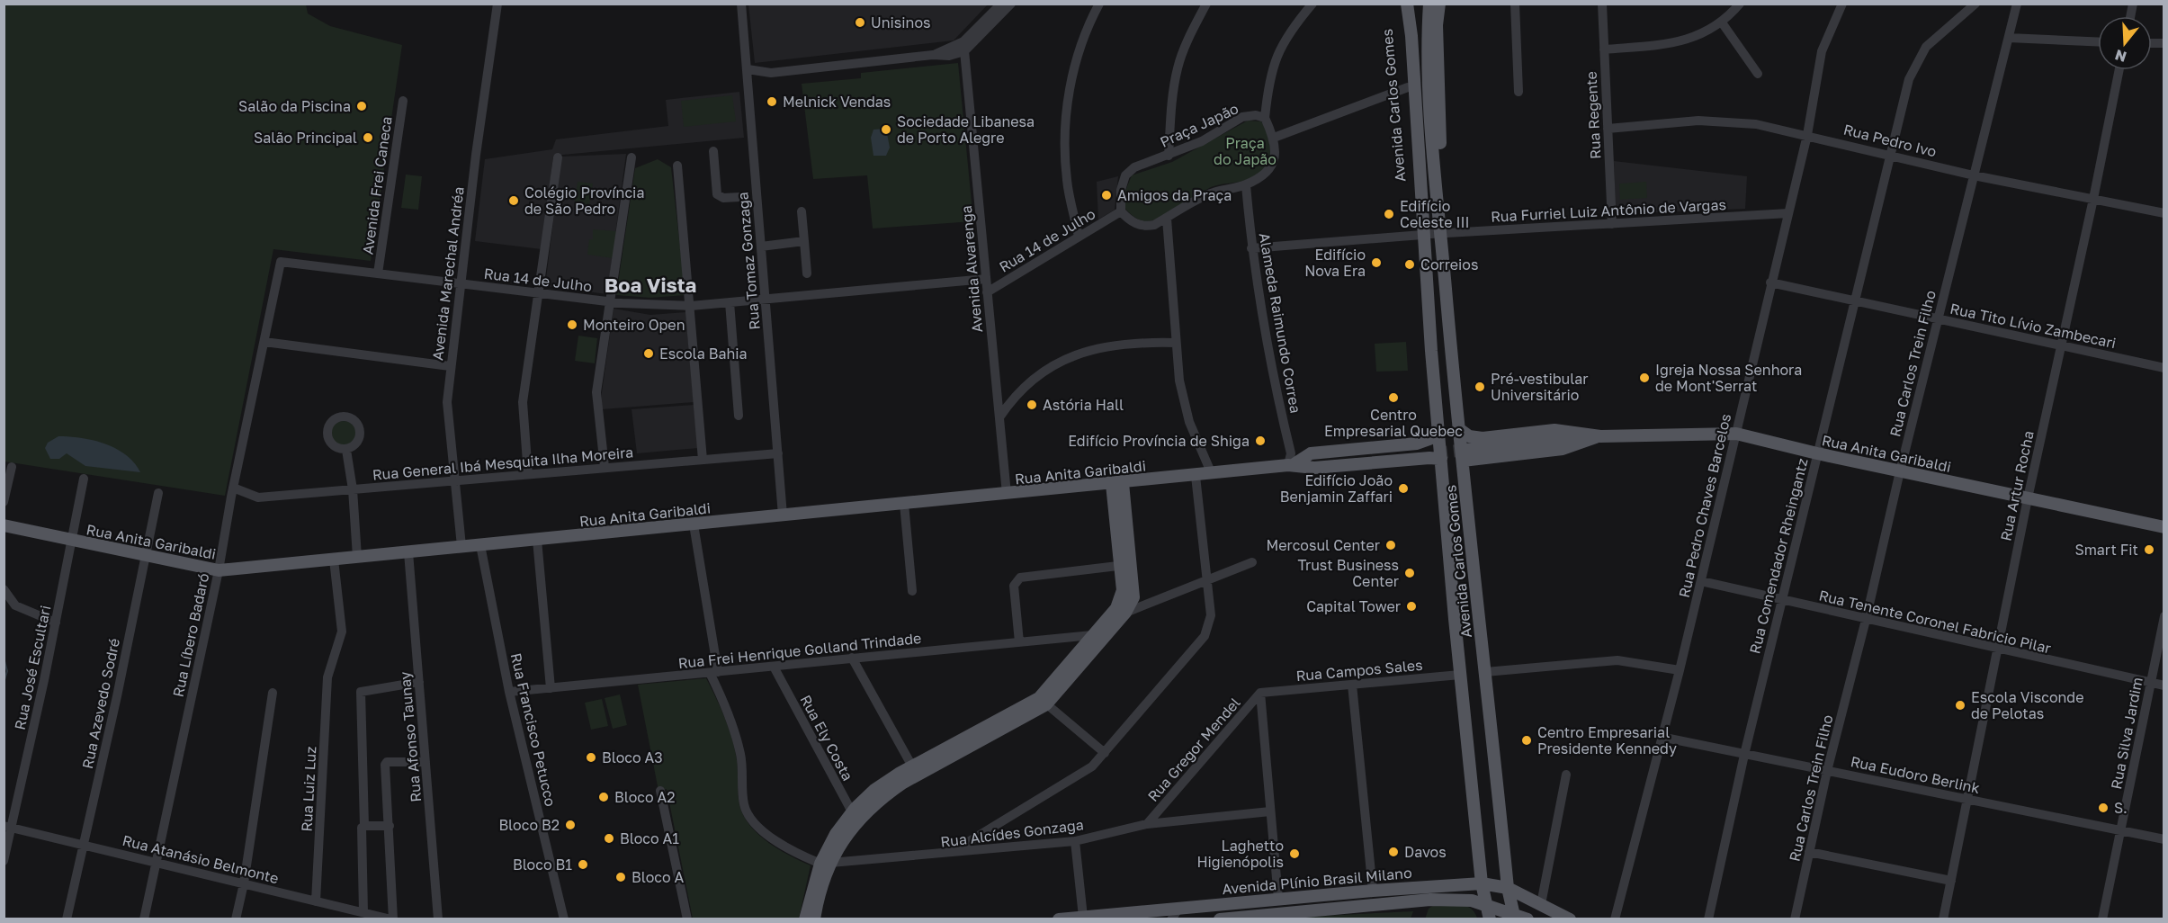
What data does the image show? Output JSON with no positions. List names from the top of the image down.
{
  "streets": {
    "main road": ["Avenida Carlos Gomes", "Rua Anita Garibaldi", "Avenida Plínio Brasil Milano"],
    "street": [
      "Rua Regente",
      "Praça Japão",
      "Rua Pedro Ivo",
      "Avenida Frei Caneca",
      "Rua Furriel Luiz Antônio de Vargas",
      "Rua 14 de Julho",
      "Rua Tomaz Gonzaga",
      "Avenida Alvarenga",
      "Avenida Marechal Andréa",
      "Alameda Raimundo Correa",
      "Rua Tito Lívio Zambecari",
      "Rua Carlos Trein Filho",
      "Rua General Ibá Mesquita Ilha Moreira",
      "Rua Artur Rocha",
      "Rua Pedro Chaves Barcelos",
      "Rua Comendador Rheingantz",
      "Rua Tenente Coronel Fabricio Pilar",
      "Rua Líbero Badaró",
      "Rua Frei Henrique Golland Trindade",
      "Rua José Escultari",
      "Rua Campos Sales",
      "Rua Azevedo Sodré",
      "Rua Francisco Petucco",
      "Rua Silva Jardim",
      "Rua Afonso Taunay",
      "Rua Ely Costa",
      "Rua Gregor Mendel",
      "Rua Eudoro Berlink",
      "Rua Luiz Luz",
      "Rua Alcídes Gonzaga",
      "Rua Atanásio Belmonte"
    ]
  },
  "crossings": [
    ["Avenida Carlos Gomes", "Rua Furriel Luiz Antônio de Vargas"],
    ["Avenida Carlos Gomes", "Rua Anita Garibaldi"],
    ["Avenida Carlos Gomes", "Rua Campos Sales"],
    ["Avenida Carlos Gomes", "Avenida Plínio Brasil Milano"],
    ["Rua Regente", "Rua Pedro Ivo"],
    ["Rua Regente", "Rua Furriel Luiz Antônio de Vargas"],
    ["Praça Japão", "Rua 14 de Julho"],
    ["Rua Pedro Ivo", "Rua Carlos Trein Filho"],
    ["Rua Pedro Ivo", "Rua Artur Rocha"],
    ["Rua Pedro Ivo", "Rua Pedro Chaves Barcelos"],
    ["Rua Pedro Ivo", "Rua Comendador Rheingantz"],
    ["Avenida Frei Caneca", "Rua 14 de Julho"],
    ["Rua Furriel Luiz Antônio de Vargas", "Alameda Raimundo Correa"],
    ["Rua Furriel Luiz Antônio de Vargas", "Rua Pedro Chaves Barcelos"],
    ["Rua 14 de Julho", "Rua Tomaz Gonzaga"],
    ["Rua 14 de Julho", "Avenida Alvarenga"],
    ["Rua 14 de Julho", "Avenida Marechal Andréa"],
    ["Rua 14 de Julho", "Rua Líbero Badaró"],
    ["Rua Tomaz Gonzaga", "Rua Anita Garibaldi"],
    ["Rua Tomaz Gonzaga", "Rua General Ibá Mesquita Ilha Moreira"],
    ["Avenida Alvarenga", "Rua Anita Garibaldi"],
    ["Avenida Marechal Andréa", "Rua Anita Garibaldi"],
    ["Avenida Marechal Andréa", "Rua General Ibá Mesquita Ilha Moreira"],
    ["Alameda Raimundo Correa", "Rua Anita Garibaldi"],
    ["Rua Tito Lívio Zambecari", "Rua Carlos Trein Filho"],
    ["Rua Tito Lívio Zambecari", "Rua Artur Rocha"],
    ["Rua Tito Lívio Zambecari", "Rua Pedro Chaves Barcelos"],
    ["Rua Tito Lívio Zambecari", "Rua Comendador Rheingantz"],
    ["Rua Carlos Trein Filho", "Rua Anita Garibaldi"],
    ["Rua Carlos Trein Filho", "Rua Tenente Coronel Fabricio Pilar"],
    ["Rua Carlos Trein Filho", "Rua Eudoro Berlink"],
    ["Rua Anita Garibaldi", "Rua Artur Rocha"],
    ["Rua Anita Garibaldi", "Rua Pedro Chaves Barcelos"],
    ["Rua Anita Garibaldi", "Rua Comendador Rheingantz"],
    ["Rua Anita Garibaldi", "Rua Líbero Badaró"],
    ["Rua Anita Garibaldi", "Rua José Escultari"],
    ["Rua Anita Garibaldi", "Rua Azevedo Sodré"],
    ["Rua Anita Garibaldi", "Rua Francisco Petucco"],
    ["Rua Anita Garibaldi", "Rua Afonso Taunay"],
    ["Rua Anita Garibaldi", "Rua Luiz Luz"],
    ["Rua General Ibá Mesquita Ilha Moreira", "Rua Líbero Badaró"],
    ["Rua Artur Rocha", "Rua Tenente Coronel Fabricio Pilar"],
    ["Rua Artur Rocha", "Rua Eudoro Berlink"],
    ["Rua Pedro Chaves Barcelos", "Rua Tenente Coronel Fabricio Pilar"],
    ["Rua Pedro Chaves Barcelos", "Rua Eudoro Berlink"],
    ["Rua Comendador Rheingantz", "Rua Tenente Coronel Fabricio Pilar"],
    ["Rua Comendador Rheingantz", "Rua Eudoro Berlink"],
    ["Rua Tenente Coronel Fabricio Pilar", "Rua Silva Jardim"],
    ["Rua Líbero Badaró", "Rua Atanásio Belmonte"],
    ["Rua Frei Henrique Golland Trindade", "Rua Francisco Petucco"],
    ["Rua Frei Henrique Golland Trindade", "Rua Ely Costa"],
    ["Rua José Escultari", "Rua Atanásio Belmonte"],
    ["Rua Campos Sales", "Rua Gregor Mendel"],
    ["Rua Azevedo Sodré", "Rua Atanásio Belmonte"],
    ["Rua Silva Jardim", "Rua Eudoro Berlink"],
    ["Rua Gregor Mendel", "Rua Alcídes Gonzaga"],
    ["Rua Luiz Luz", "Rua Atanásio Belmonte"]
  ],
  "districts": ["Boa Vista"],
  "parks": ["Praça do Japão"],
  "places": [
    "Unisinos",
    "Melnick Vendas",
    "Salão da Piscina",
    "Sociedade Libanesa de Porto Alegre",
    "Salão Principal",
    "Amigos da Praça",
    "Colégio Província de São Pedro",
    "Edifício Celeste III",
    "Edifício Nova Era",
    "Correios",
    "Monteiro Open",
    "Escola Bahia",
    "Igreja Nossa Senhora de Mont'Serrat",
    "Pré-vestibular Universitário",
    "Centro Empresarial Quebec",
    "Astória Hall",
    "Edifício Província de Shiga",
    "Edifício João Benjamin Zaffari",
    "Mercosul Center",
    "Smart Fit",
    "Trust Business Center",
    "Capital Tower",
    "Escola Visconde de Pelotas",
    "Centro Empresarial Presidente Kennedy",
    "Bloco A3",
    "Bloco A2",
    "S.",
    "Bloco B2",
    "Bloco A1",
    "Davos",
    "Laghetto Higienópolis",
    "Bloco B1",
    "Bloco A"
  ],
  "north": "bottom"
}
